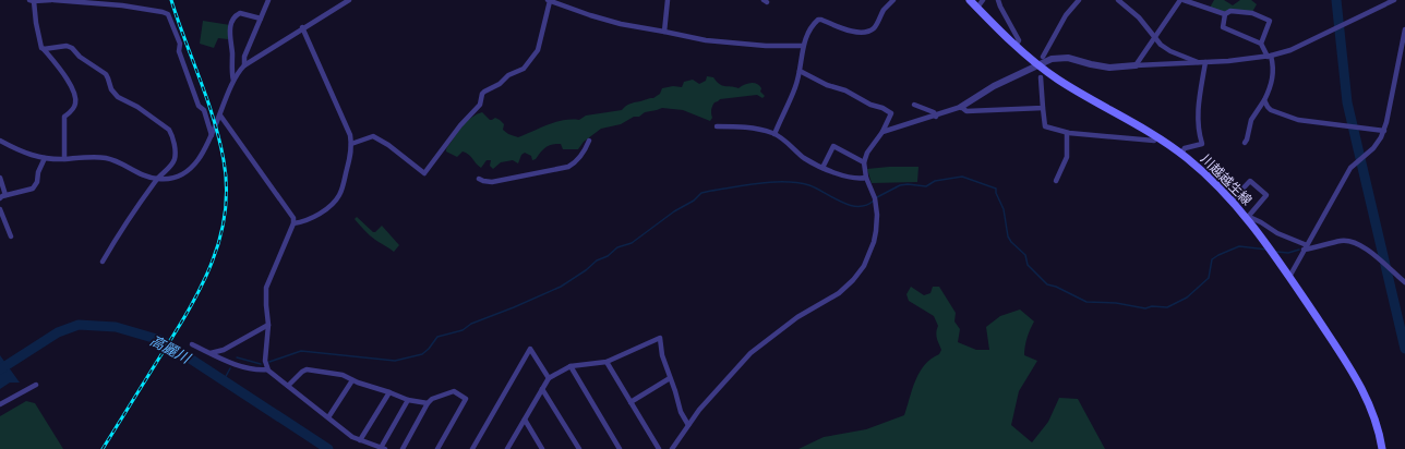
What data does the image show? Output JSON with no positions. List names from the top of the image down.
{
  "streets": {
    "main road": ["川越越生線"]
  },
  "water": ["高麗川"]
}
